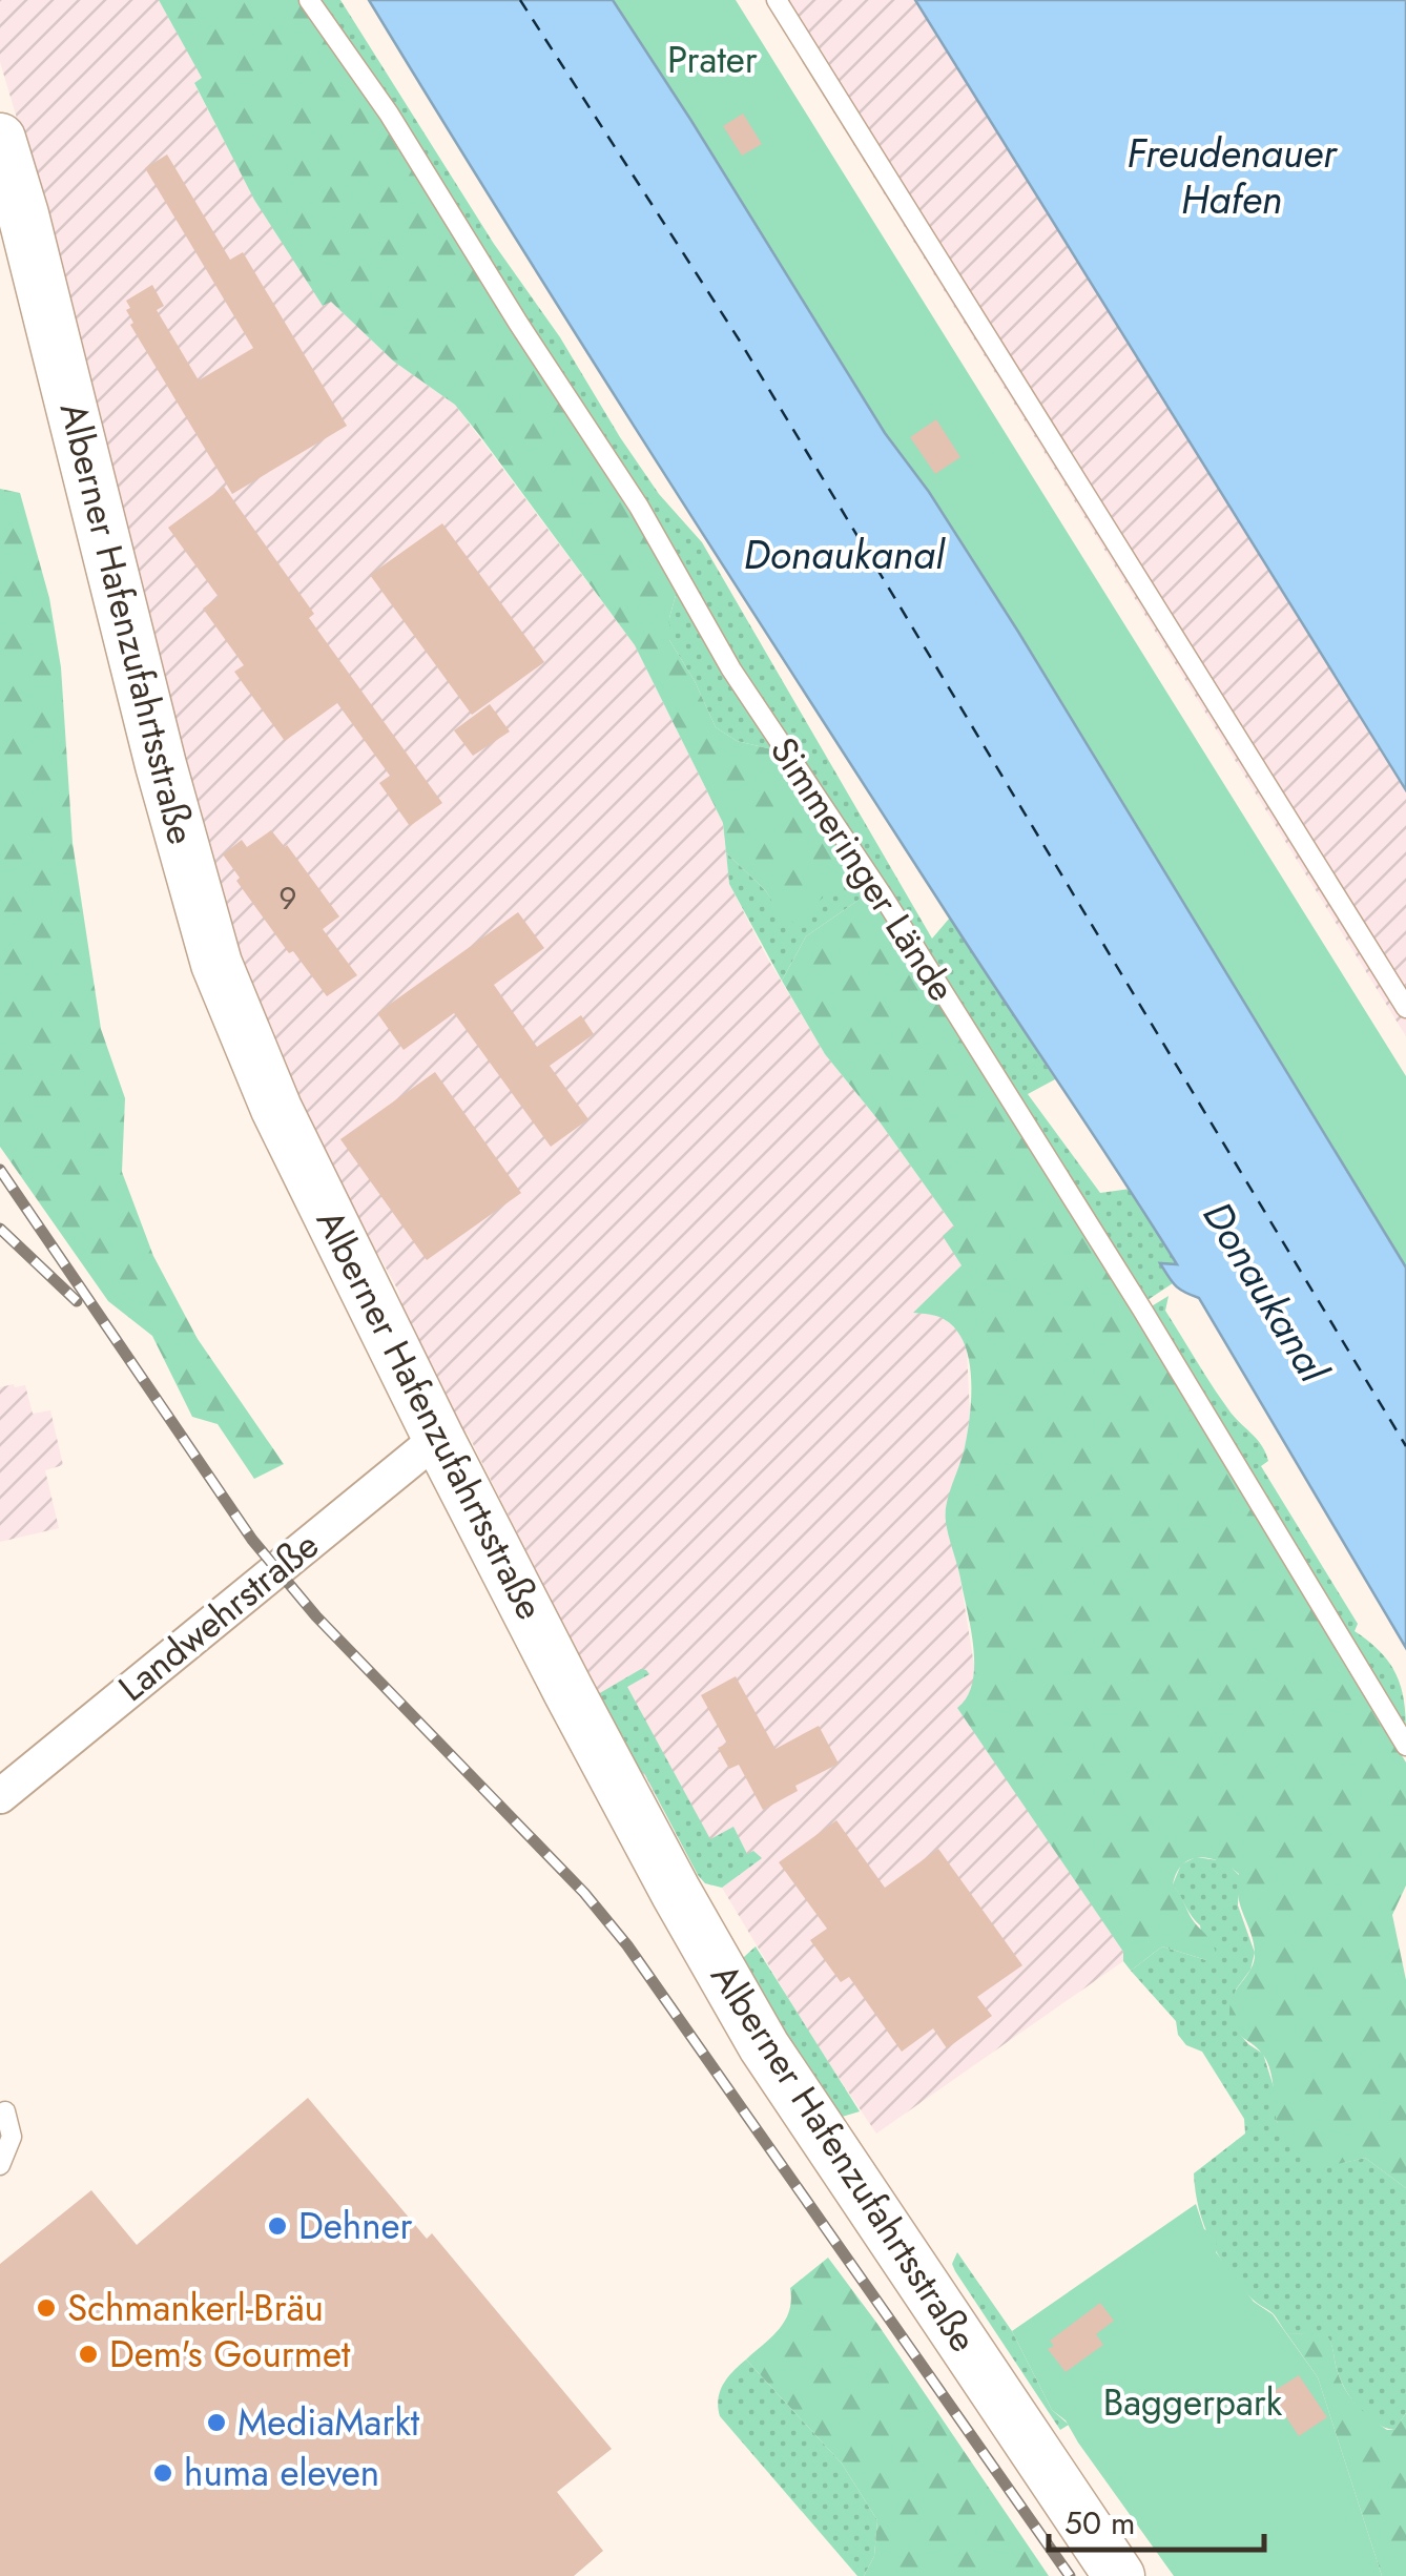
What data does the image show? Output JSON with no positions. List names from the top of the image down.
{
  "streets": {
    "street": ["Alberner Hafenzufahrtsstraße", "Landwehrstraße"],
    "lane": ["Simmeringer Lände"]
  },
  "crossings": [
    ["Alberner Hafenzufahrtsstraße", "Landwehrstraße"]
  ],
  "water": ["Freudenauer Hafen", "Donaukanal"],
  "parks": ["Prater", "Baggerpark"],
  "places": [
    "Dehner",
    "Schmankerl-Bräu",
    "Dem's Gourmet",
    "MediaMarkt",
    "huma eleven"
  ],
  "house_numbers": ["9"],
  "scale_bar": "50 m"
}
